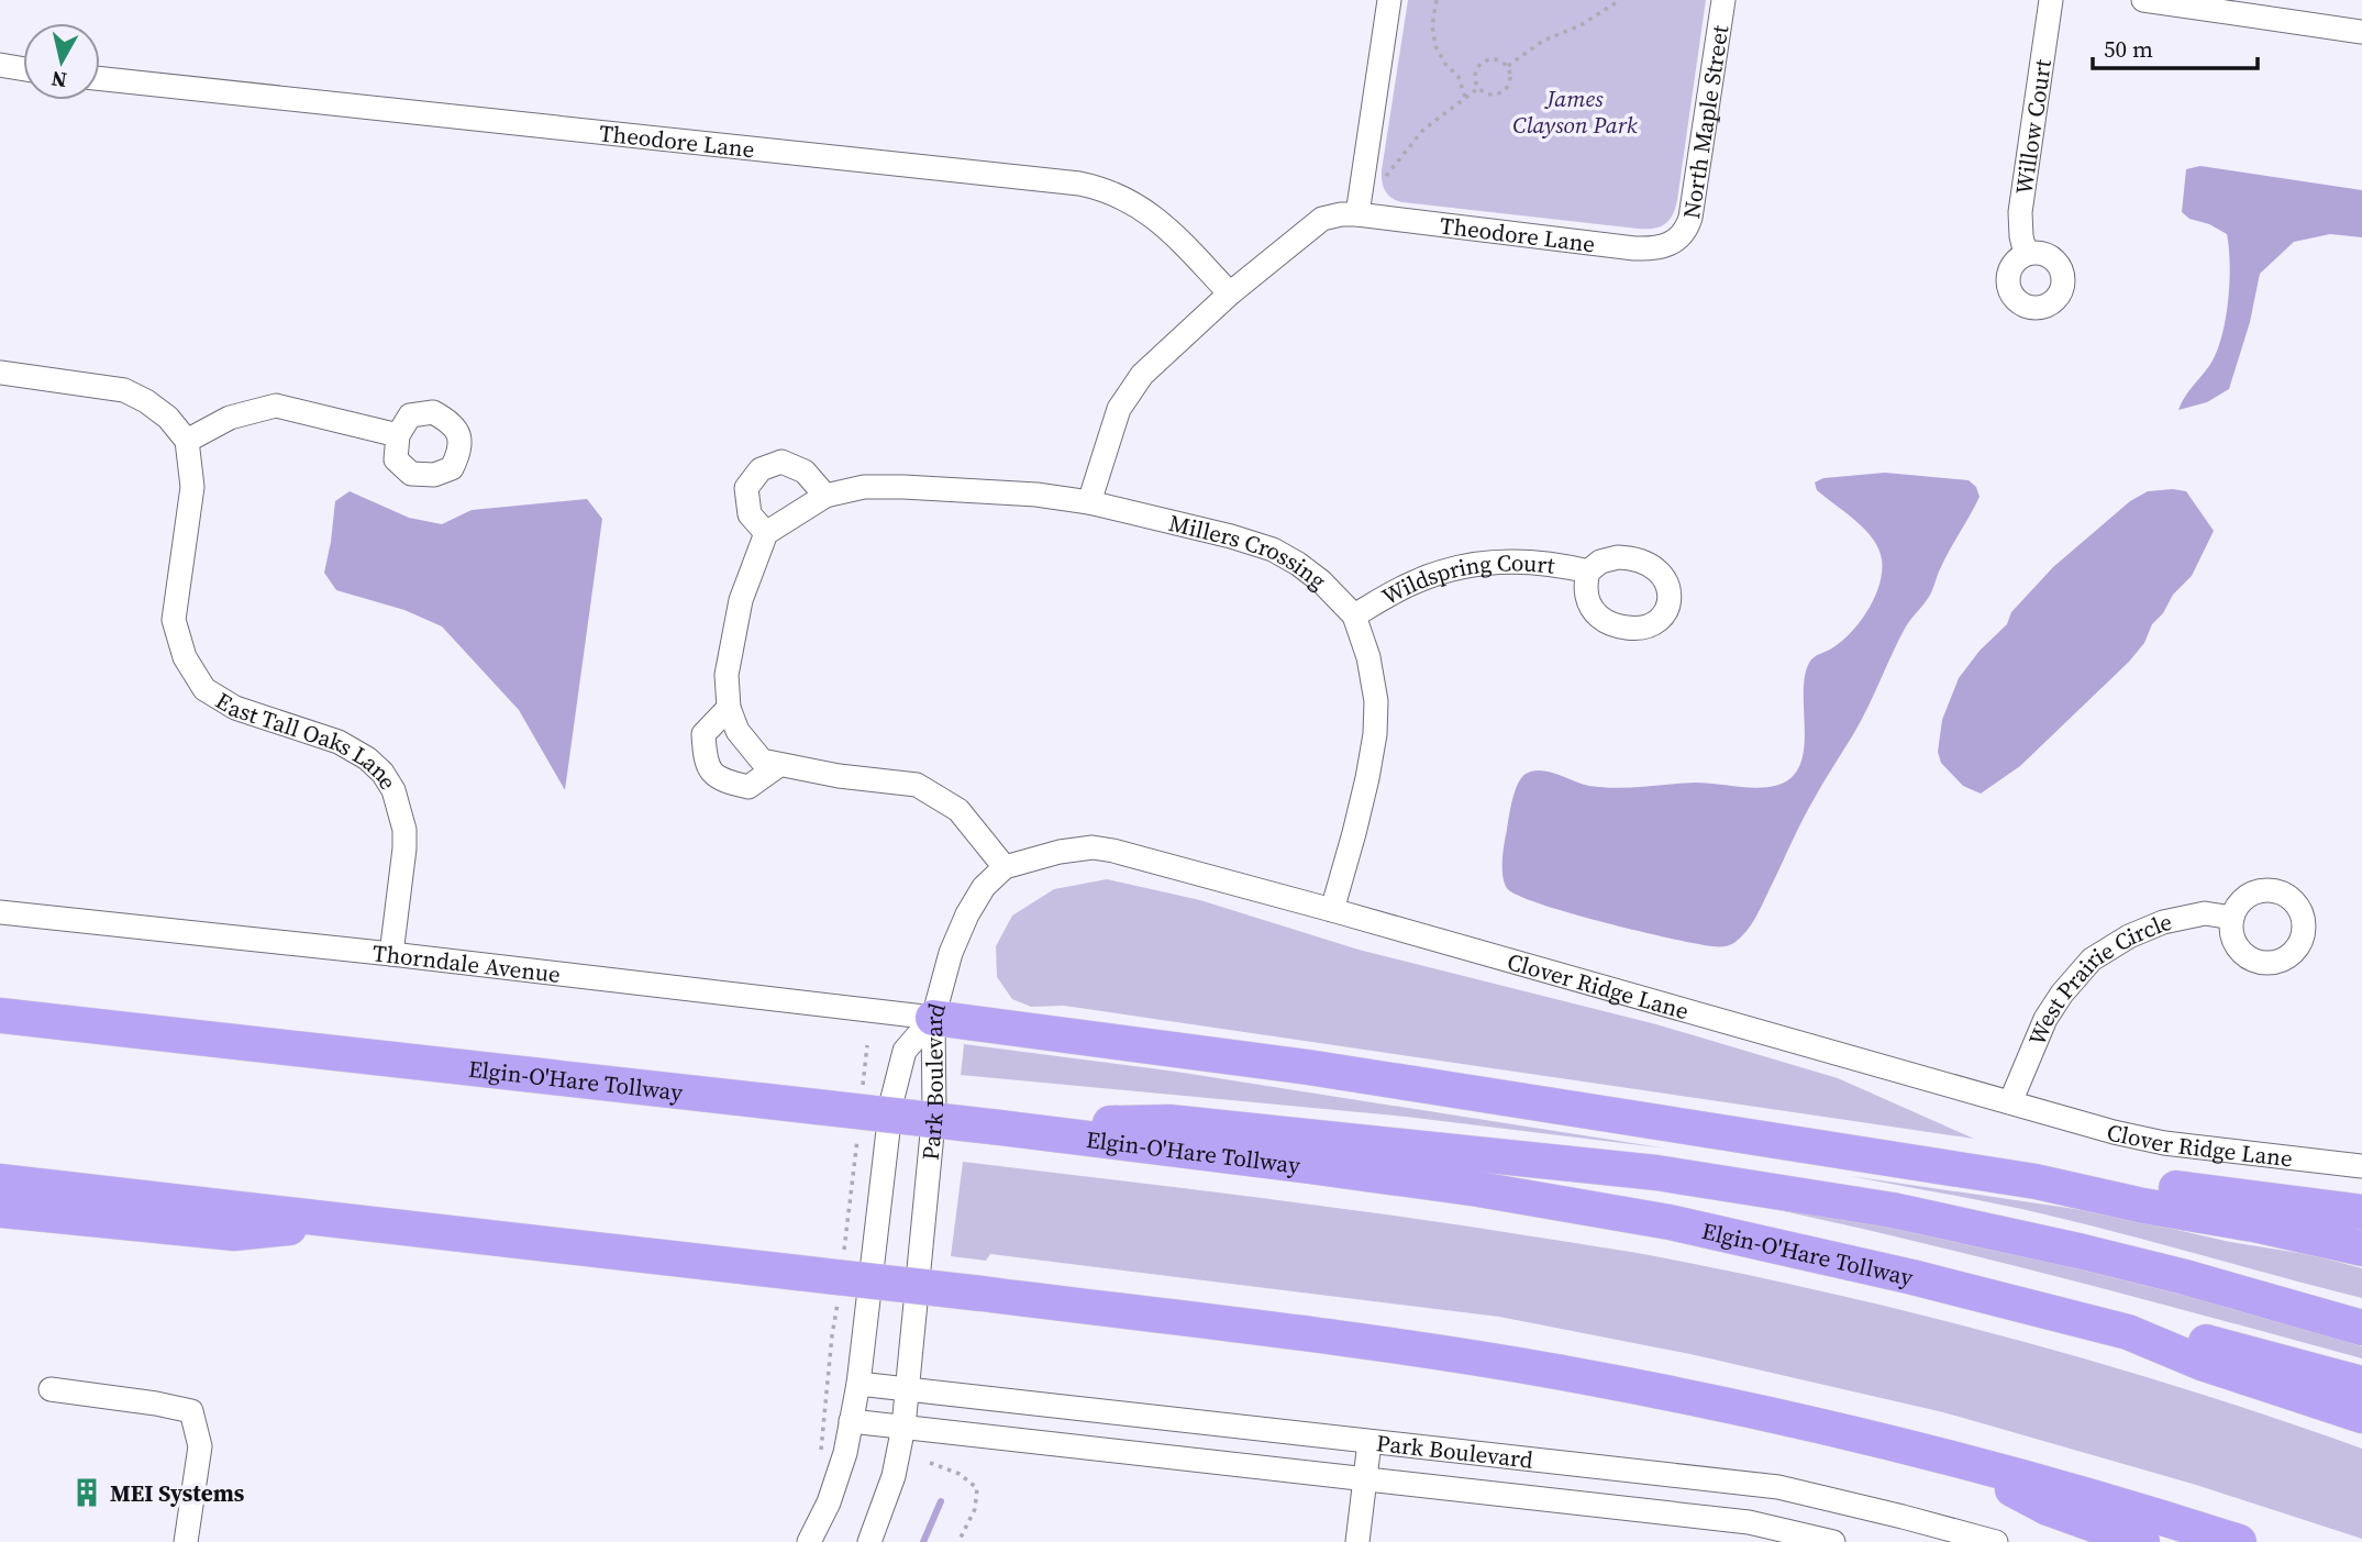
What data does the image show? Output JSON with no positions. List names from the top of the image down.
{
  "streets": {
    "highway": ["Elgin-O'Hare Tollway"],
    "street": [
      "North Maple Street",
      "Willow Court",
      "Theodore Lane",
      "Millers Crossing",
      "Wildspring Court",
      "East Tall Oaks Lane",
      "Thorndale Avenue",
      "Clover Ridge Lane",
      "West Prairie Circle",
      "Park Boulevard"
    ]
  },
  "crossings": [
    ["North Maple Street", "Theodore Lane"],
    ["Theodore Lane", "Millers Crossing"],
    ["Millers Crossing", "Wildspring Court"],
    ["Millers Crossing", "Clover Ridge Lane"],
    ["East Tall Oaks Lane", "Thorndale Avenue"],
    ["Thorndale Avenue", "Clover Ridge Lane"],
    ["Thorndale Avenue", "Park Boulevard"],
    ["Clover Ridge Lane", "West Prairie Circle"],
    ["Clover Ridge Lane", "Park Boulevard"]
  ],
  "parks": ["James Clayson Park"],
  "places": {
    "building": ["MEI Systems"]
  },
  "scale_bar": "50 m",
  "north": "bottom"
}
